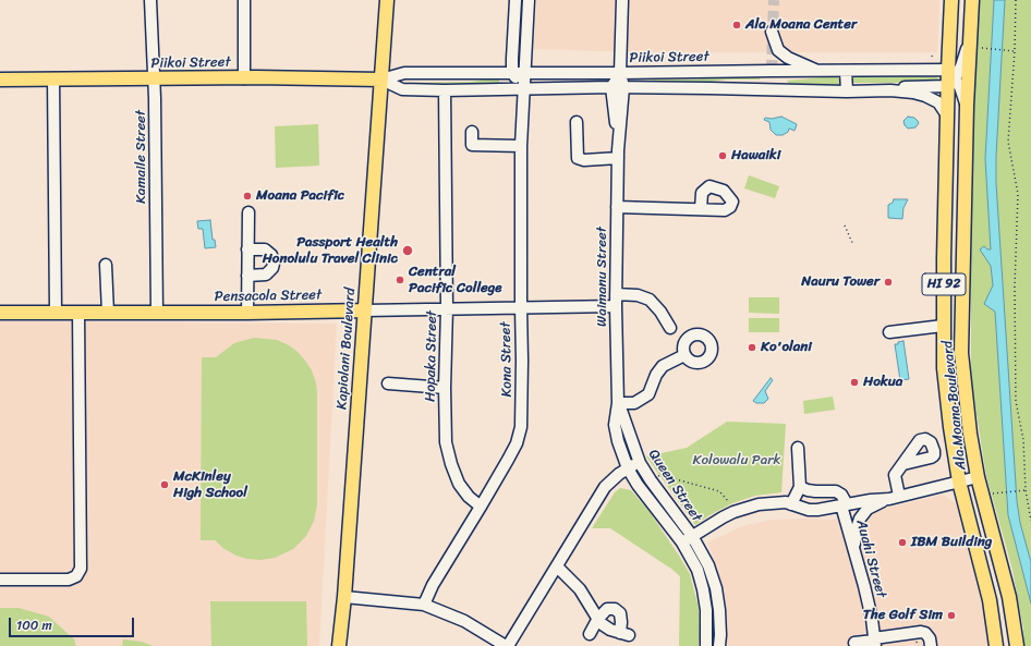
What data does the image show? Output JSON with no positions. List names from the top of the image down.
{
  "streets": {
    "main road": [
      "Piikoi Street",
      "HI 92",
      "Pensacola Street",
      "Kapiolani Boulevard",
      "Ala Moana Boulevard"
    ],
    "street": [
      "Kamaile Street",
      "Waimanu Street",
      "Hopaka Street",
      "Kona Street",
      "Queen Street",
      "Auahi Street"
    ]
  },
  "crossings": [
    ["Piikoi Street", "Kamaile Street"],
    ["Piikoi Street", "Waimanu Street"],
    ["Piikoi Street", "Kapiolani Boulevard"],
    ["Piikoi Street", "Hopaka Street"],
    ["Piikoi Street", "Kona Street"],
    ["Piikoi Street", "Ala Moana Boulevard"],
    ["Kamaile Street", "Pensacola Street"],
    ["Waimanu Street", "Pensacola Street"],
    ["Waimanu Street", "Queen Street"],
    ["Pensacola Street", "Kapiolani Boulevard"],
    ["Pensacola Street", "Hopaka Street"],
    ["Pensacola Street", "Kona Street"],
    ["Hopaka Street", "Kona Street"],
    ["Ala Moana Boulevard", "Queen Street"],
    ["Queen Street", "Auahi Street"]
  ],
  "parks": ["Kolowalu Park"],
  "places": [
    "Ala Moana Center",
    "Hawaiki",
    "Moana Pacific",
    "Passport Health Honolulu Travel Clinic",
    "Central Pacific College",
    "Nauru Tower",
    "Ko'olani",
    "Hokua",
    "McKinley High School",
    "IBM Building",
    "The Golf Sim"
  ],
  "scale_bar": "100 m"
}
